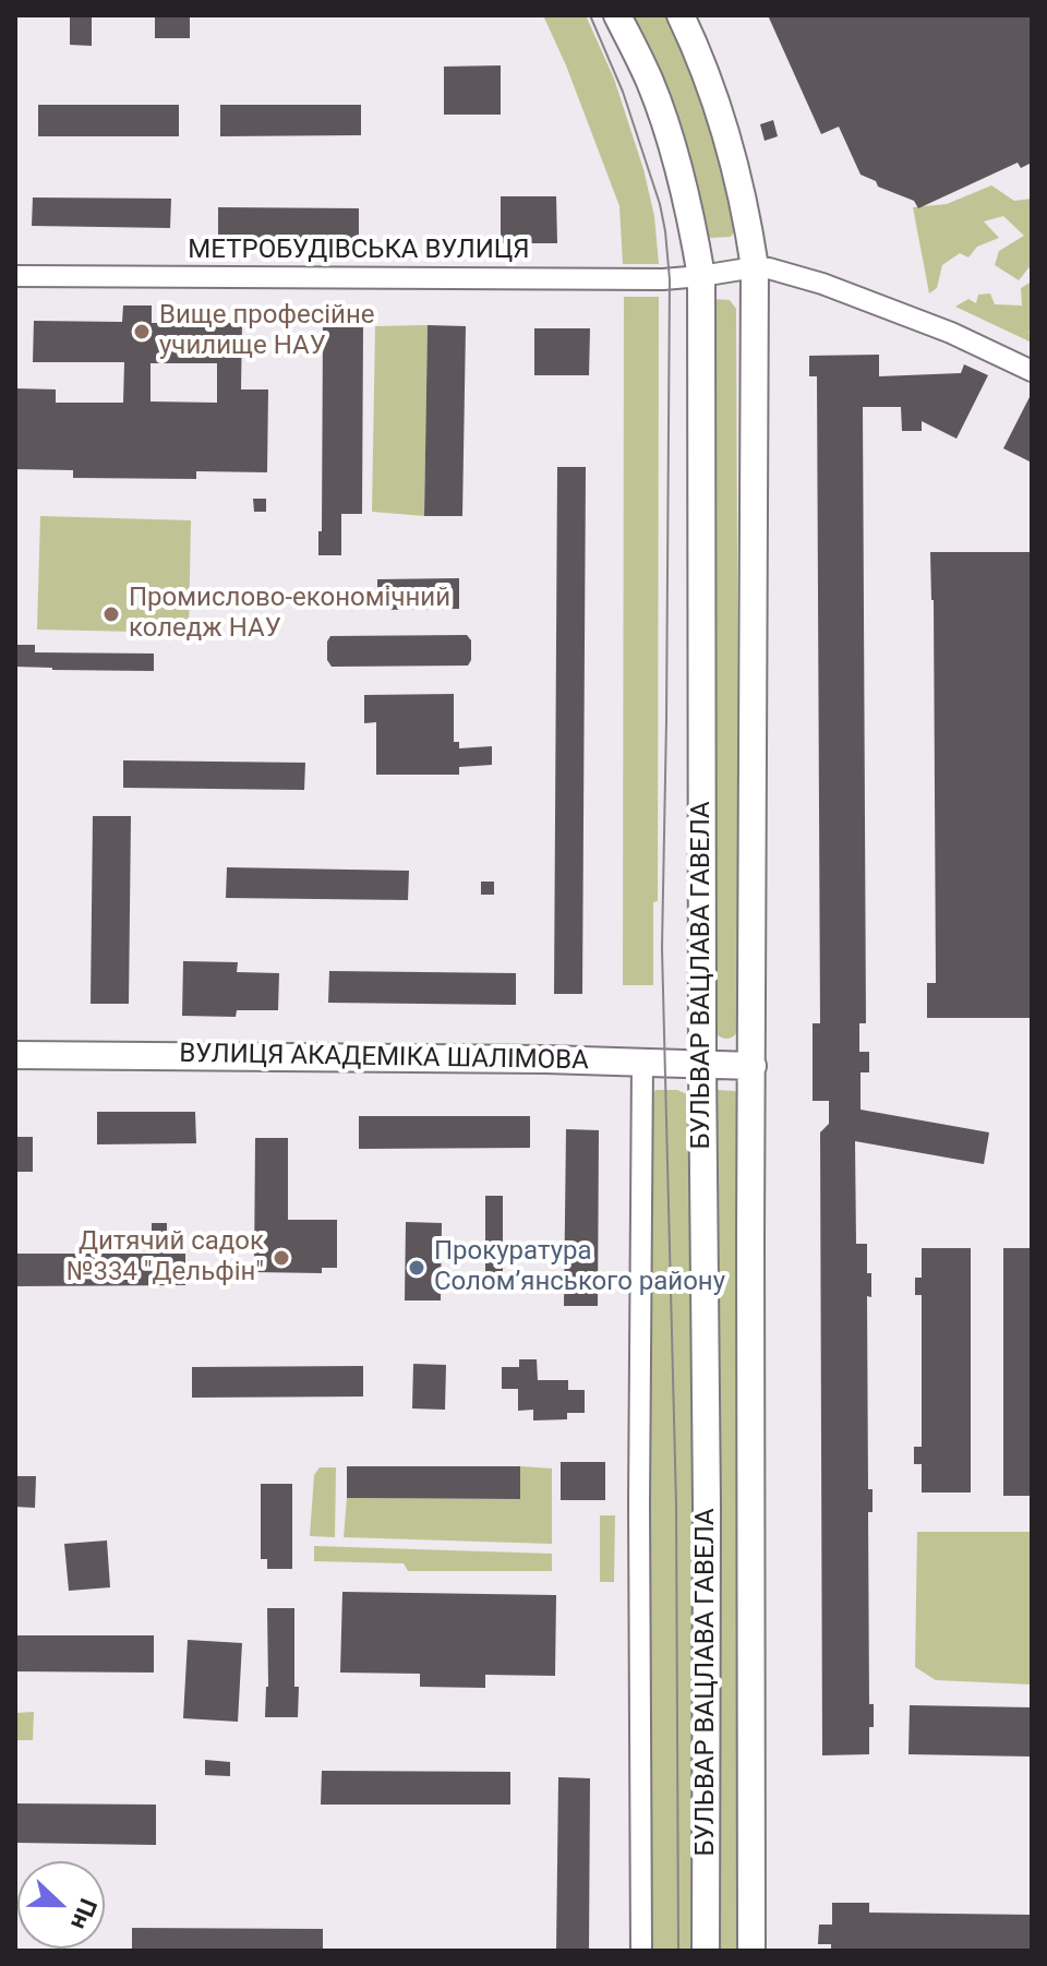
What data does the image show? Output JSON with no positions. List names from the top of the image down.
{
  "streets": {
    "main road": ["БУЛЬВАР ВАЦЛАВА ГАВЕЛА", "ВУЛИЦЯ АКАДЕМІКА ШАЛІМОВА"],
    "street": ["МЕТРОБУДІВСЬКА ВУЛИЦЯ"]
  },
  "crossings": [
    ["МЕТРОБУДІВСЬКА ВУЛИЦЯ", "БУЛЬВАР ВАЦЛАВА ГАВЕЛА"],
    ["БУЛЬВАР ВАЦЛАВА ГАВЕЛА", "ВУЛИЦЯ АКАДЕМІКА ШАЛІМОВА"]
  ],
  "places": [
    "Вище професійне училище НАУ",
    "Промислово-економічний коледж НАУ",
    "Дитячий садок №334 \"Дельфін\"",
    "Прокуратура Солом’янського району"
  ],
  "north": "right"
}
